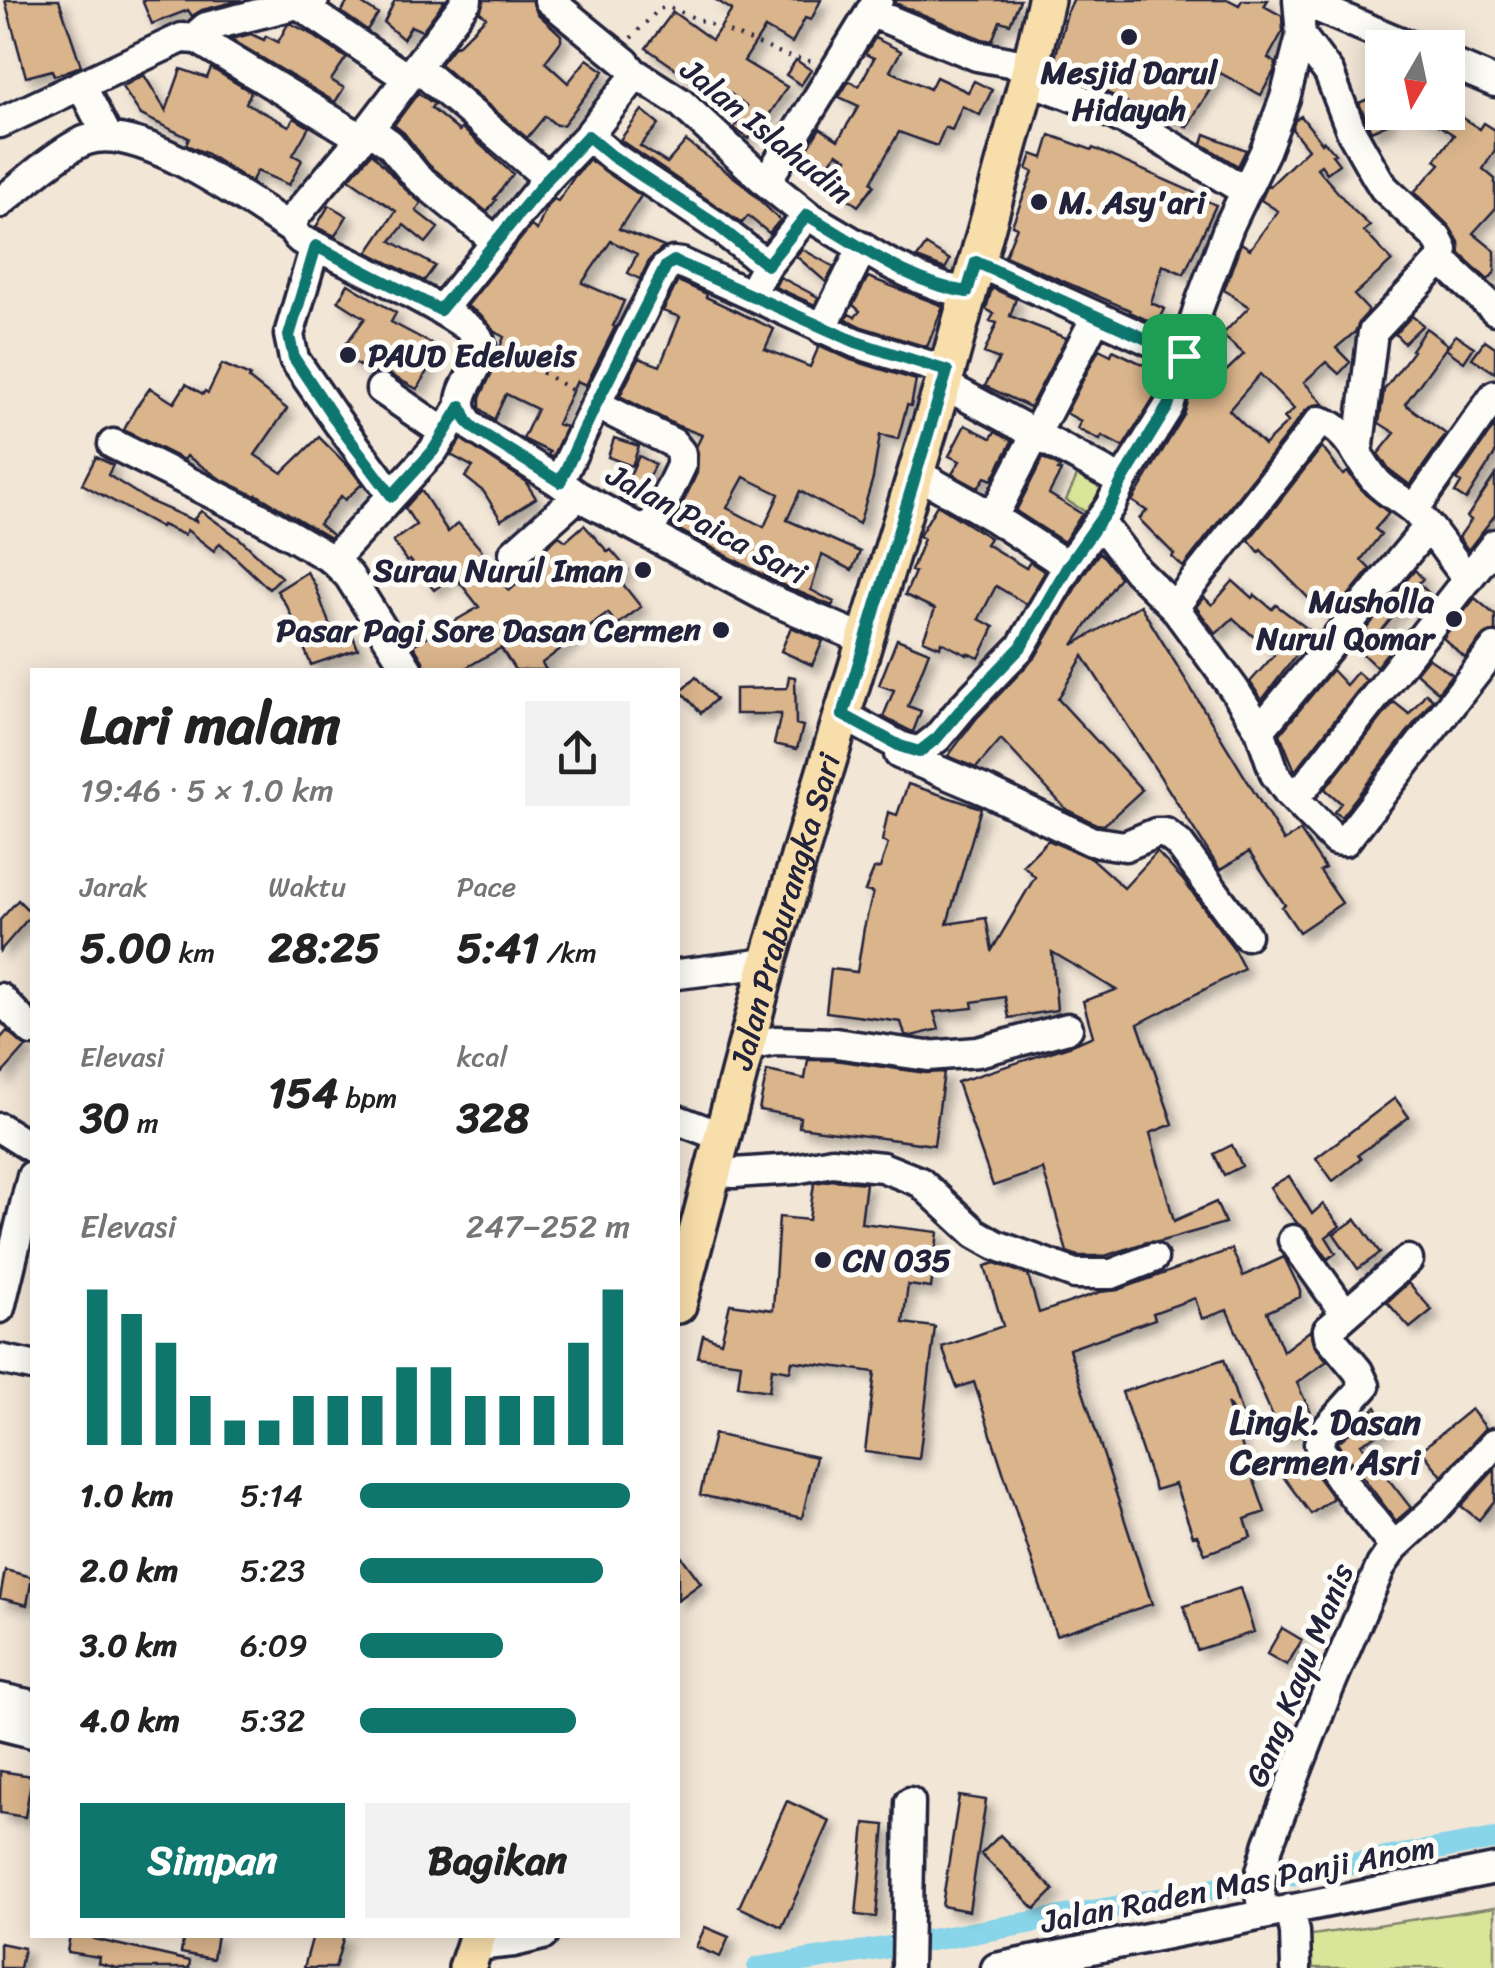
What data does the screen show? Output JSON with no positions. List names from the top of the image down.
{
  "streets": {
    "main road": ["Jalan Praburangka Sari"],
    "street": [
      "Jalan Islahudin",
      "Jalan Paica Sari",
      "Gang Kayu Manis",
      "Jalan Raden Mas Panji Anom"
    ]
  },
  "crossings": [
    ["Jalan Islahudin", "Jalan Praburangka Sari"],
    ["Jalan Paica Sari", "Jalan Praburangka Sari"],
    ["Gang Kayu Manis", "Jalan Raden Mas Panji Anom"]
  ],
  "districts": ["Lingk. Dasan Cermen Asri"],
  "places": [
    "Mesjid Darul Hidayah",
    "M. Asy'ari",
    "PAUD Edelweis",
    "Surau Nurul Iman",
    "Musholla Nurul Qomar",
    "Pasar Pagi Sore Dasan Cermen",
    "CN 035"
  ],
  "north": "bottom",
  "page": {
    "heading": ["Lari malam", "19:46 · 5 × 1.0 km"],
    "stats": [
      ["Jarak", "5.00 km"],
      ["Waktu", "28:25"],
      ["Pace", "5:41 /km"],
      ["Elevasi", "30 m"],
      ["154 bpm"],
      ["kcal", "328"]
    ],
    "chart": ["Elevasi", "247–252 m"],
    "list": [
      {
        "name": "1.0 km",
        "note": "5:14"
      },
      {
        "name": "2.0 km",
        "note": "5:23"
      },
      {
        "name": "3.0 km",
        "note": "6:09"
      },
      {
        "name": "4.0 km",
        "note": "5:32"
      }
    ],
    "buttons": ["Simpan", "Bagikan"]
  }
}
